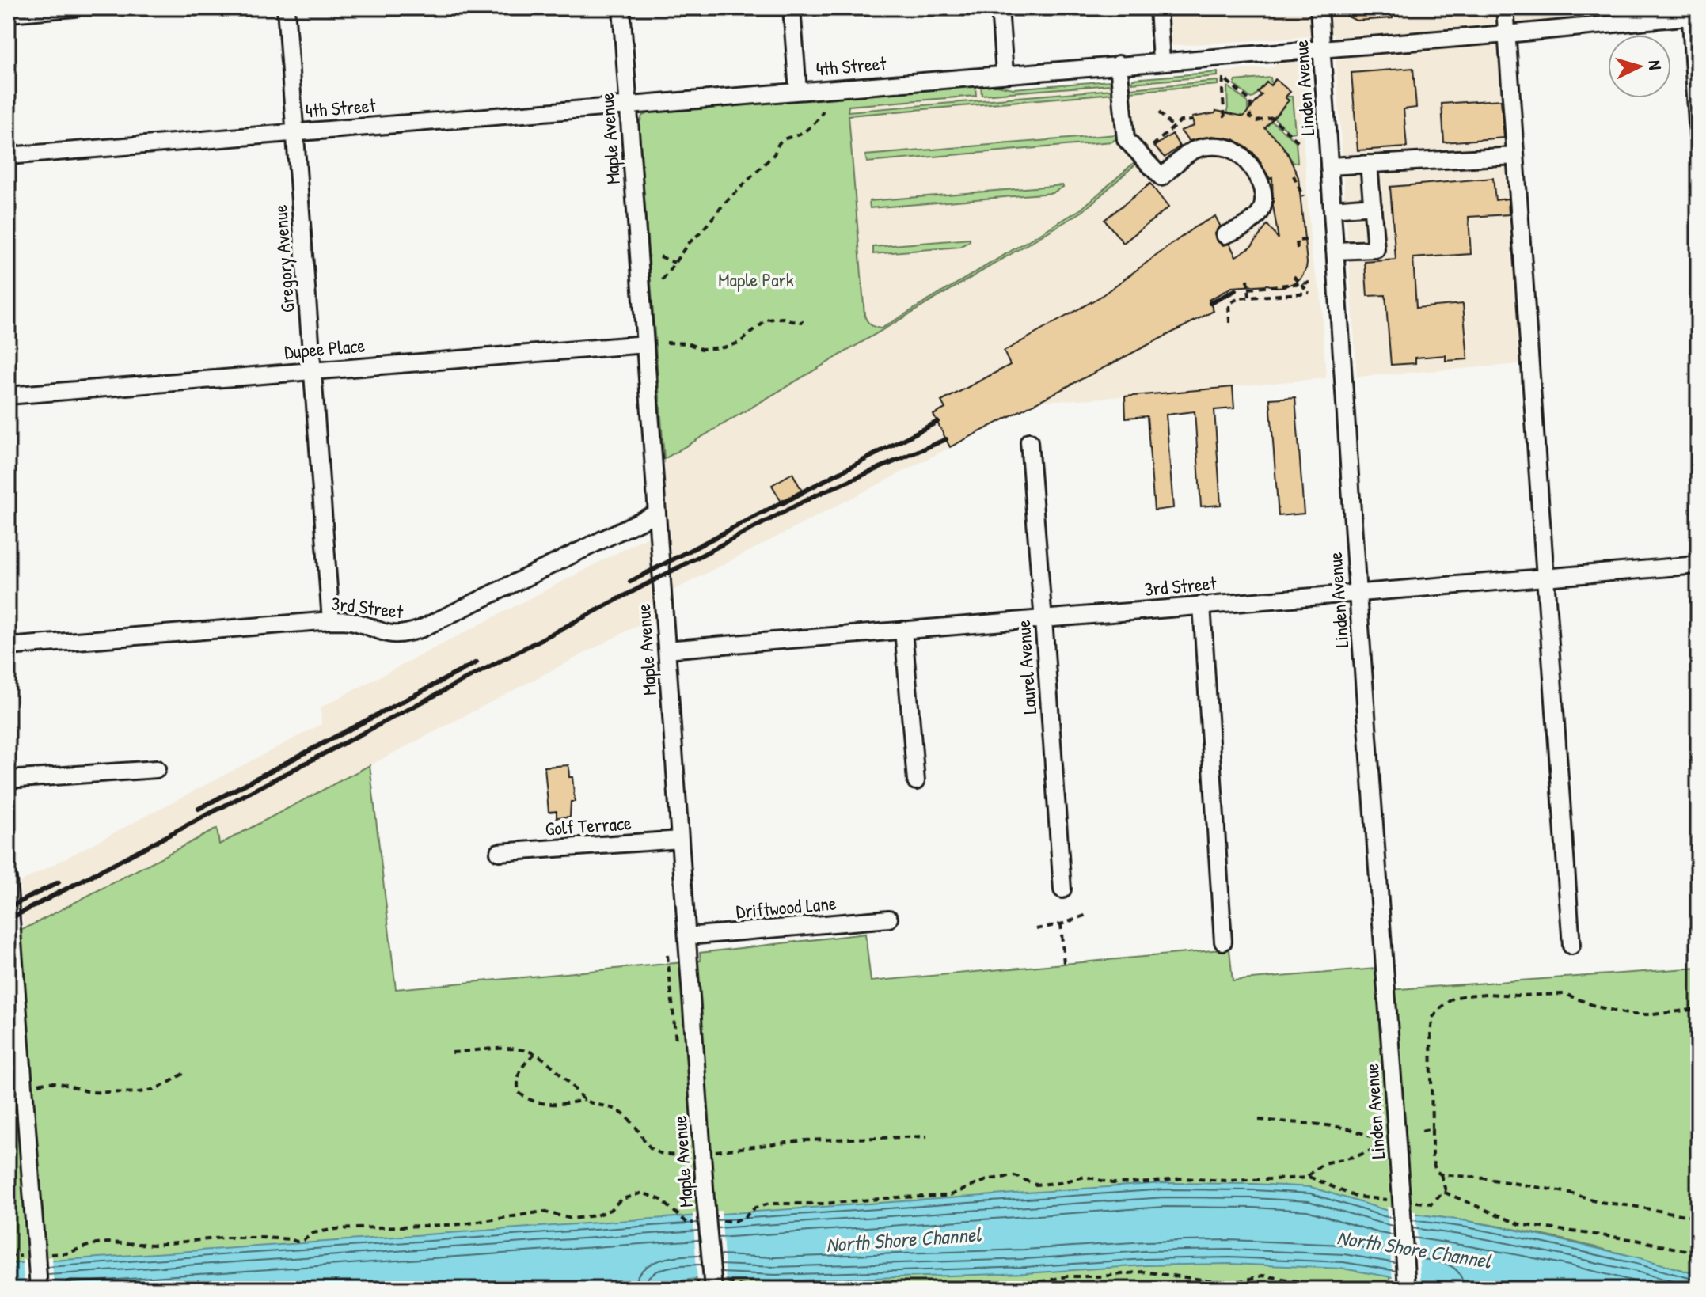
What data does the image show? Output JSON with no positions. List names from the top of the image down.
{
  "streets": {
    "street": [
      "4th Street",
      "Linden Avenue",
      "Maple Avenue",
      "Gregory Avenue",
      "Dupee Place",
      "3rd Street",
      "Laurel Avenue",
      "Golf Terrace",
      "Driftwood Lane"
    ]
  },
  "crossings": [
    ["4th Street", "Linden Avenue"],
    ["4th Street", "Maple Avenue"],
    ["4th Street", "Gregory Avenue"],
    ["Linden Avenue", "3rd Street"],
    ["Maple Avenue", "Dupee Place"],
    ["Maple Avenue", "3rd Street"],
    ["Maple Avenue", "Golf Terrace"],
    ["Maple Avenue", "Driftwood Lane"],
    ["Gregory Avenue", "Dupee Place"],
    ["Gregory Avenue", "3rd Street"],
    ["3rd Street", "Laurel Avenue"]
  ],
  "water": ["North Shore Channel"],
  "parks": ["Maple Park"],
  "north": "right"
}
